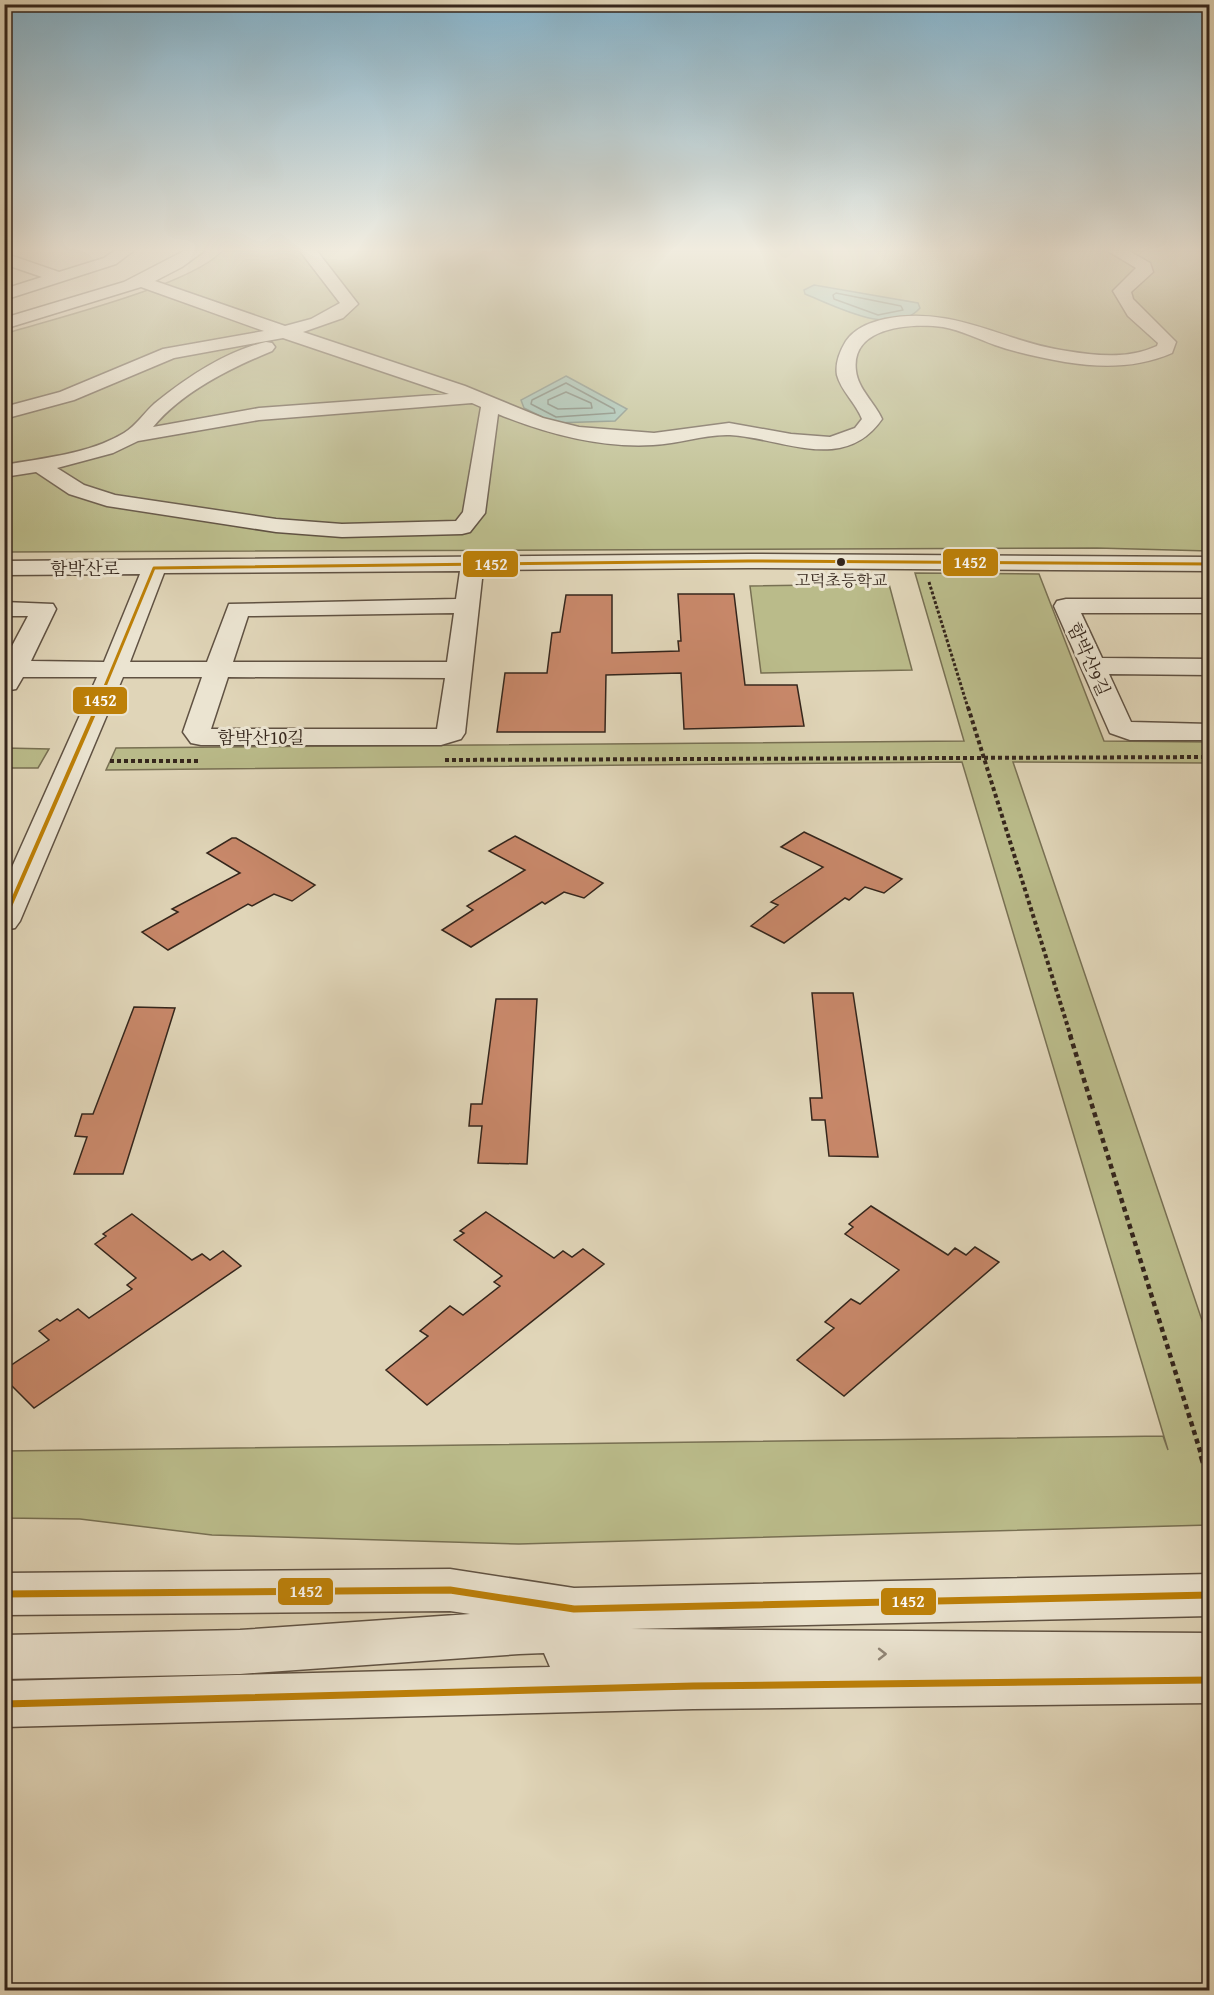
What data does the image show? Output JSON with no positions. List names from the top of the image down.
{
  "streets": {
    "street": ["함박산로", "함박산9길", "함박산10길"]
  },
  "crossings": [
    ["함박산로", "함박산10길"]
  ],
  "places": ["고덕초등학교"],
  "lines": ["transit line 1452"]
}
